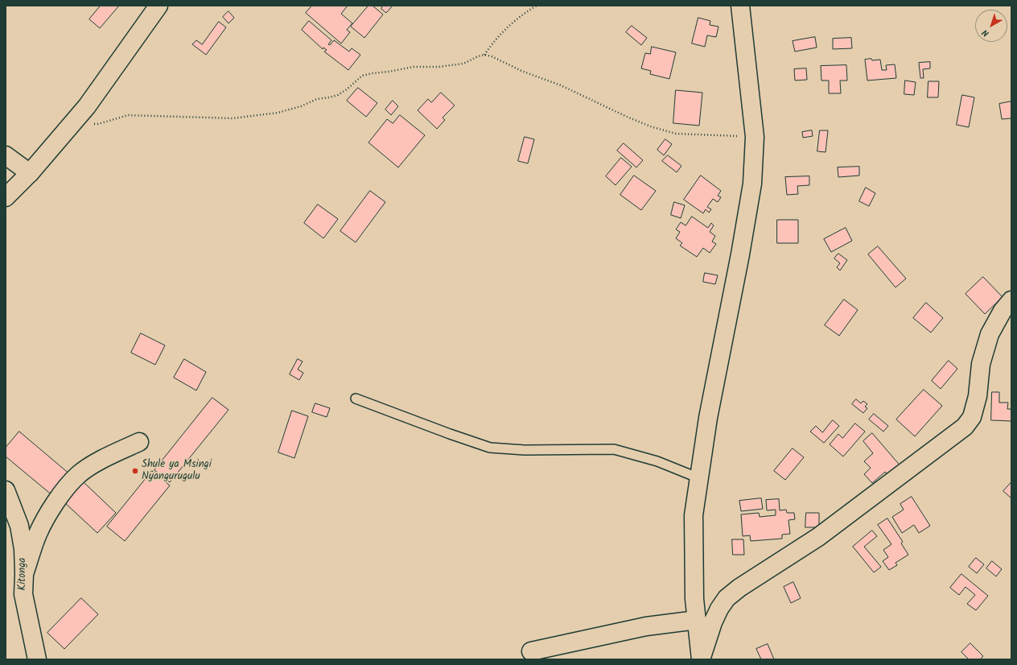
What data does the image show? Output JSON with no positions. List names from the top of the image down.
{
  "streets": {
    "street": ["Kitonga"]
  },
  "places": ["Shule ya Msingi Nyangurugulu"],
  "north": "bottom left"
}
